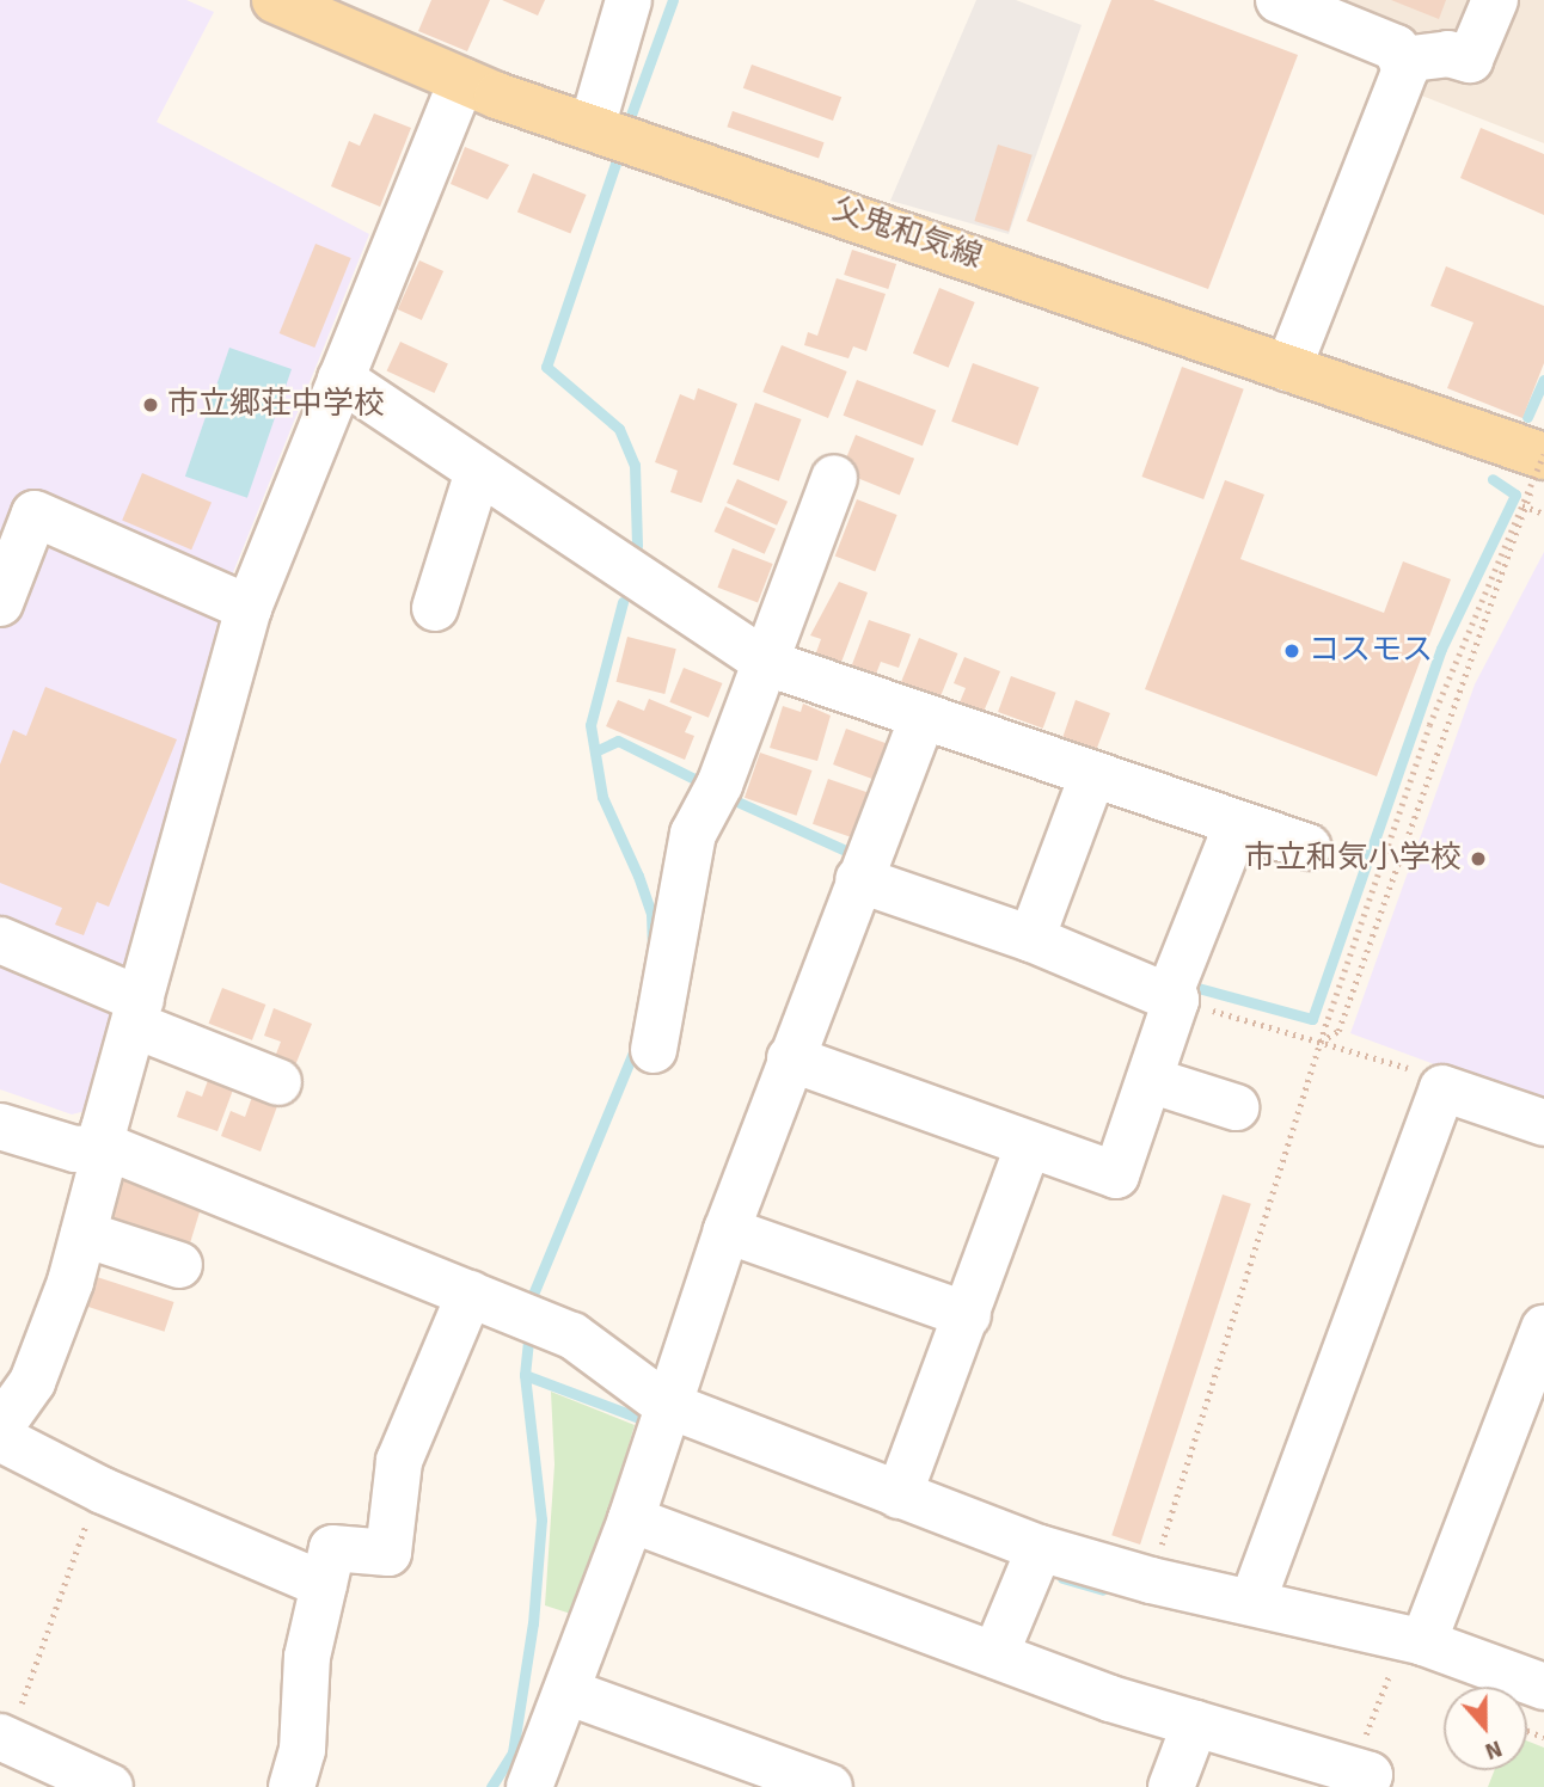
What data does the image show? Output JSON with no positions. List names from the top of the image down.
{
  "streets": {
    "main road": ["父鬼和気線"]
  },
  "places": ["市立郷荘中学校", "コスモス", "市立和気小学校"],
  "north": "bottom"
}
